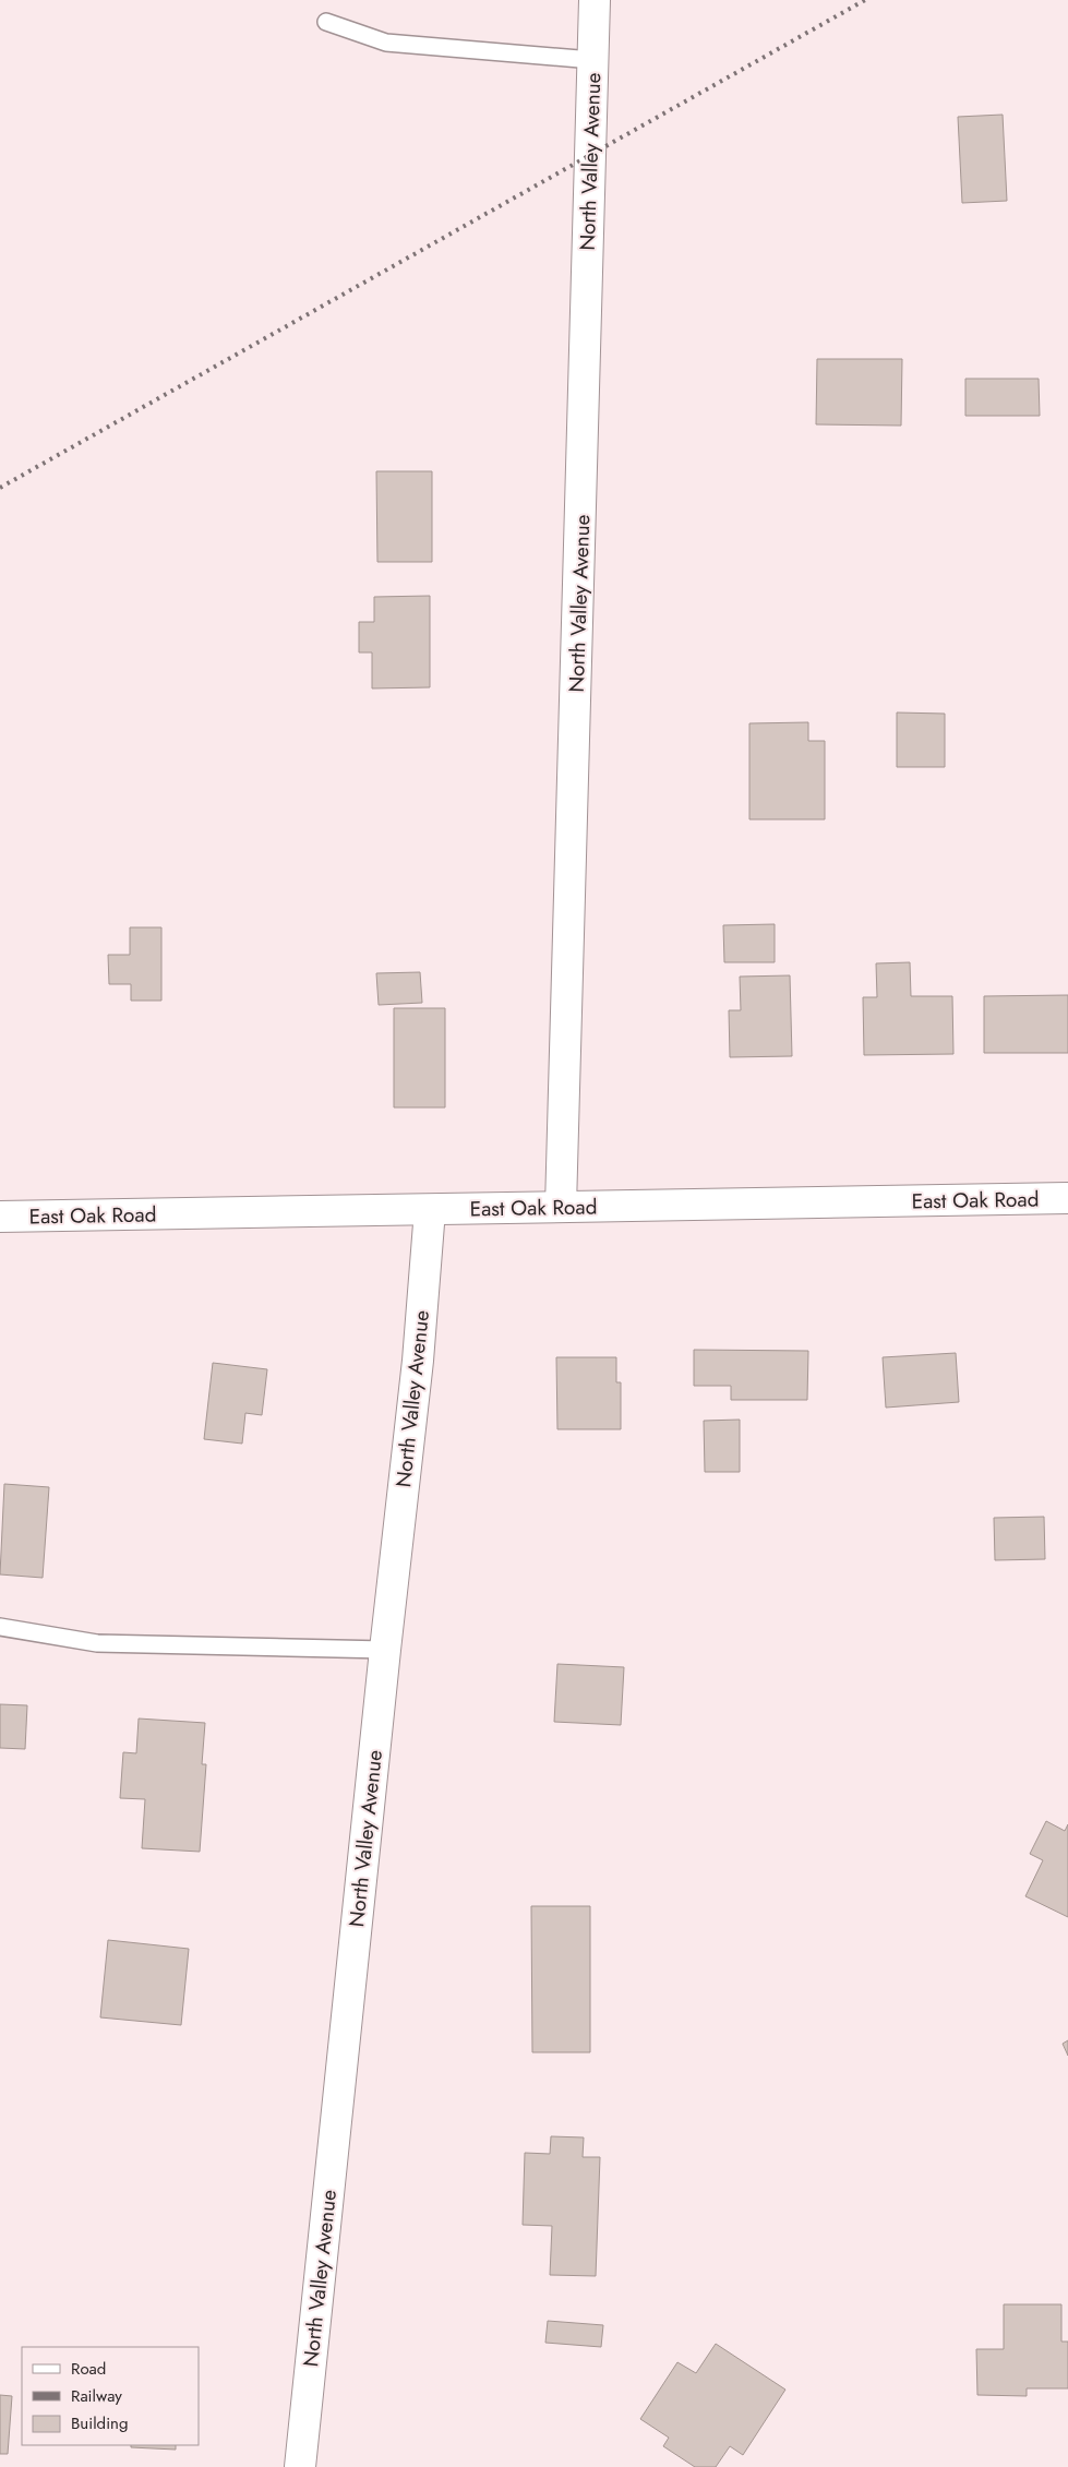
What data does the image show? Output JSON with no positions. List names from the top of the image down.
{
  "streets": {
    "street": ["North Valley Avenue", "East Oak Road"]
  },
  "crossings": [
    ["North Valley Avenue", "East Oak Road"]
  ],
  "legend": ["Road", "Railway", "Building"]
}
